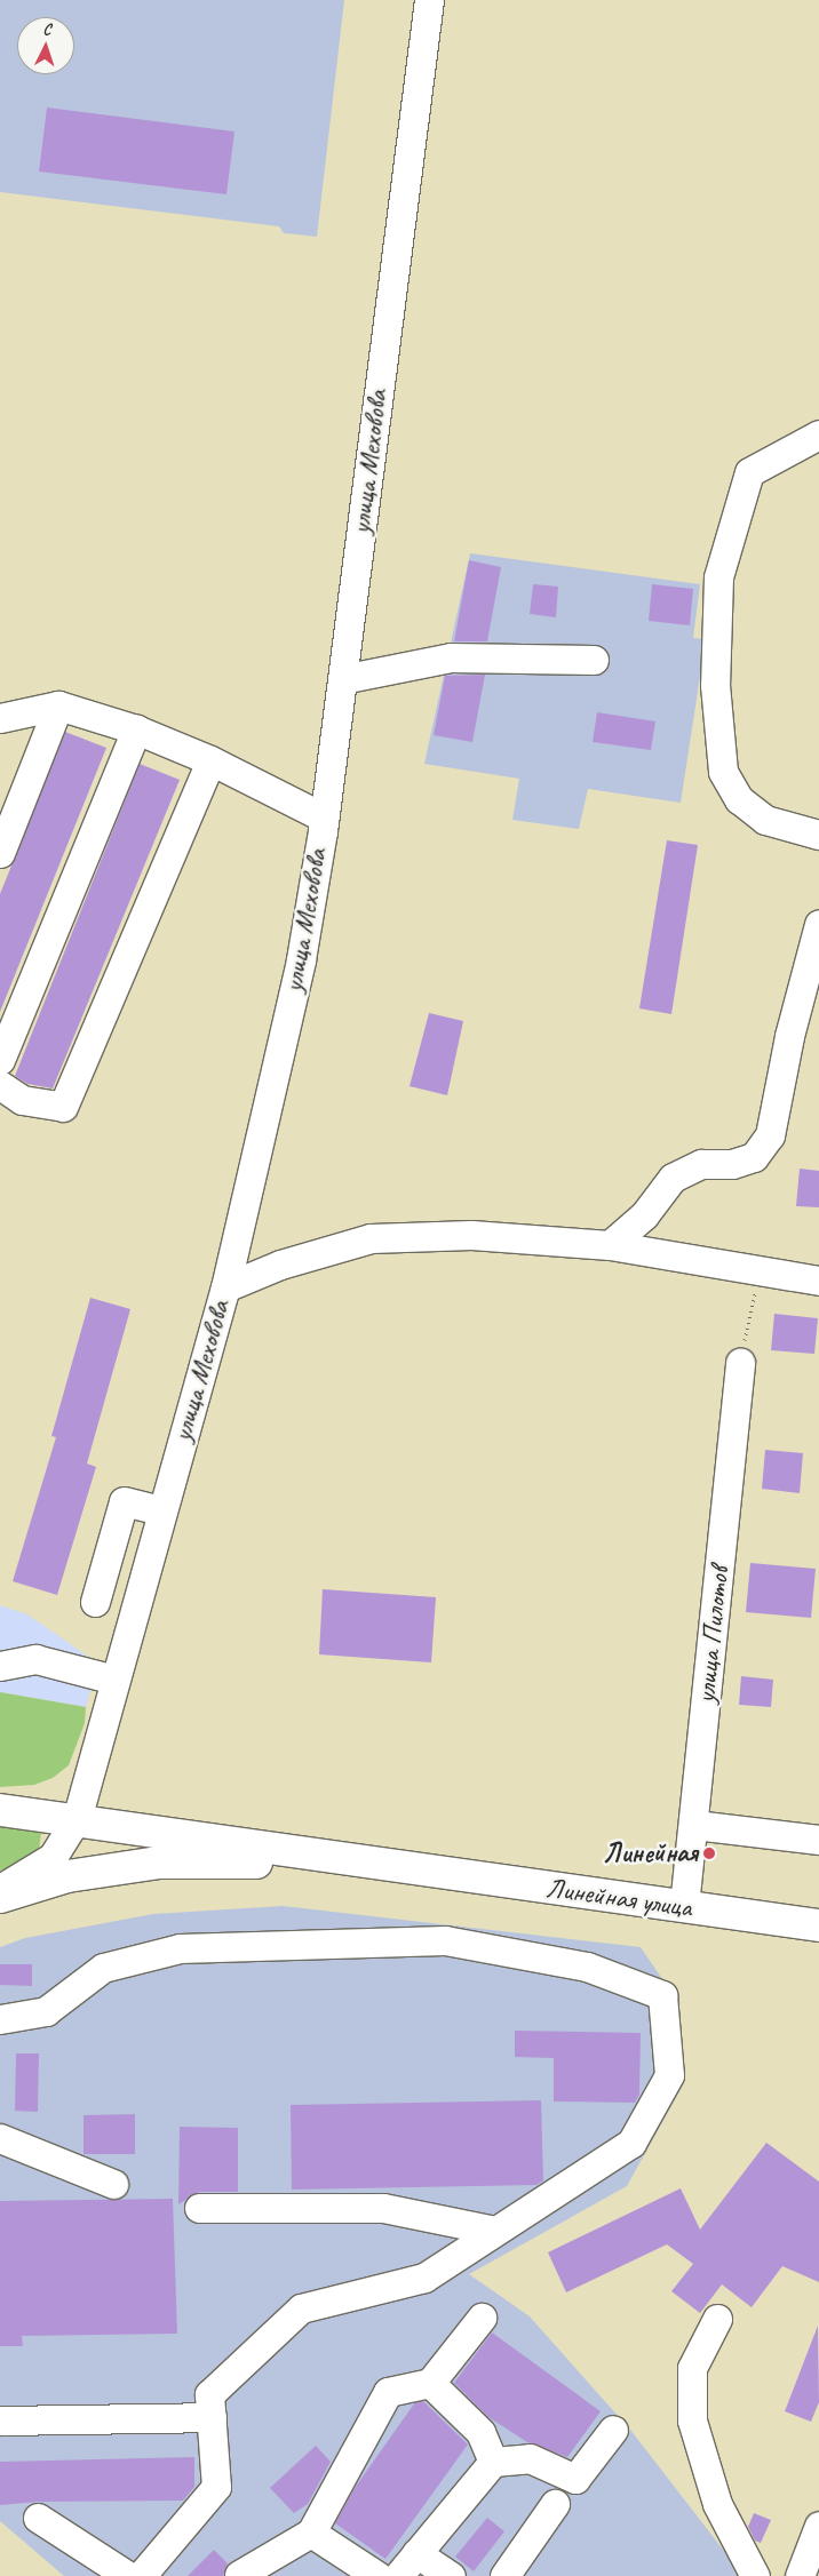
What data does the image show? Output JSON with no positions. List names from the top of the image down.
{
  "streets": {
    "main road": ["Линейная улица"],
    "street": ["улица Меховова", "улица Пилотов"]
  },
  "crossings": [
    ["улица Пилотов", "Линейная улица"]
  ],
  "places": ["Линейная"],
  "north": "top"
}
